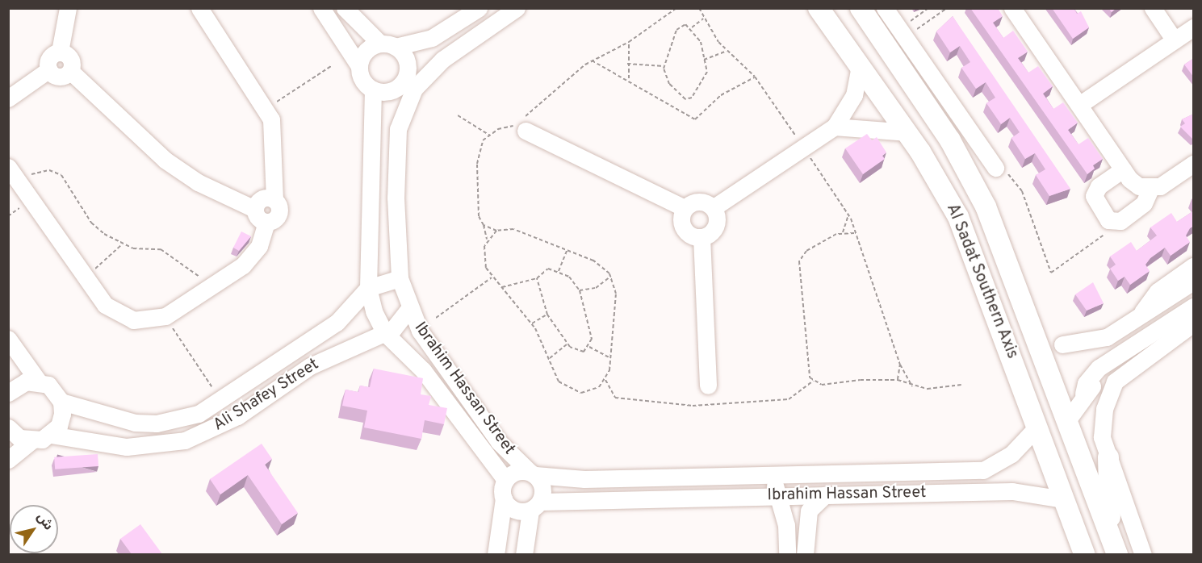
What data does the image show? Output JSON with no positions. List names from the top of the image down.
{
  "streets": {
    "main road": ["Al Sadat Southern Axis"],
    "street": ["Ibrahim Hassan Street", "Ali Shafey Street"]
  },
  "crossings": [
    ["Al Sadat Southern Axis", "Ibrahim Hassan Street"],
    ["Ibrahim Hassan Street", "Ali Shafey Street"]
  ],
  "north": "top right"
}
